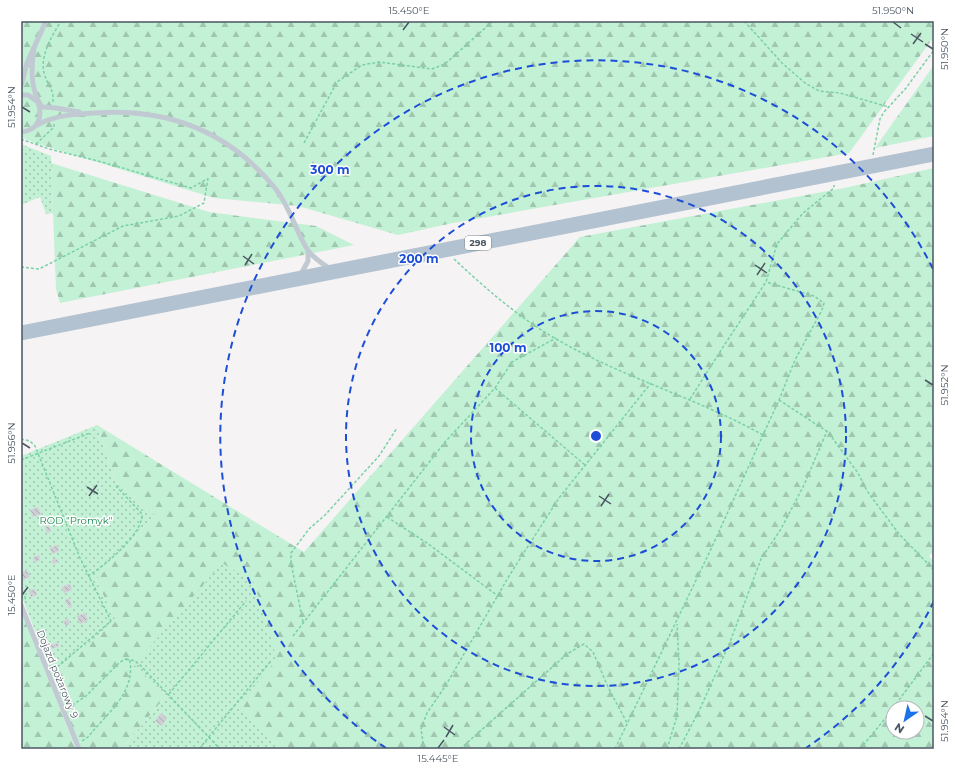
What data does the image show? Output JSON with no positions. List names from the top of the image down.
{
  "streets": {
    "main road": ["298"],
    "lane": ["Dojazd pożarowy 9"]
  },
  "parks": ["ROD \"Promyk\""],
  "north": "bottom left",
  "coordinates": [
    "15.450°E",
    "51.950°N",
    "51.954°N",
    "51.952°N",
    "51.956°N",
    "15.445°E"
  ],
  "rings": ["300 m", "200 m", "100 m"]
}
